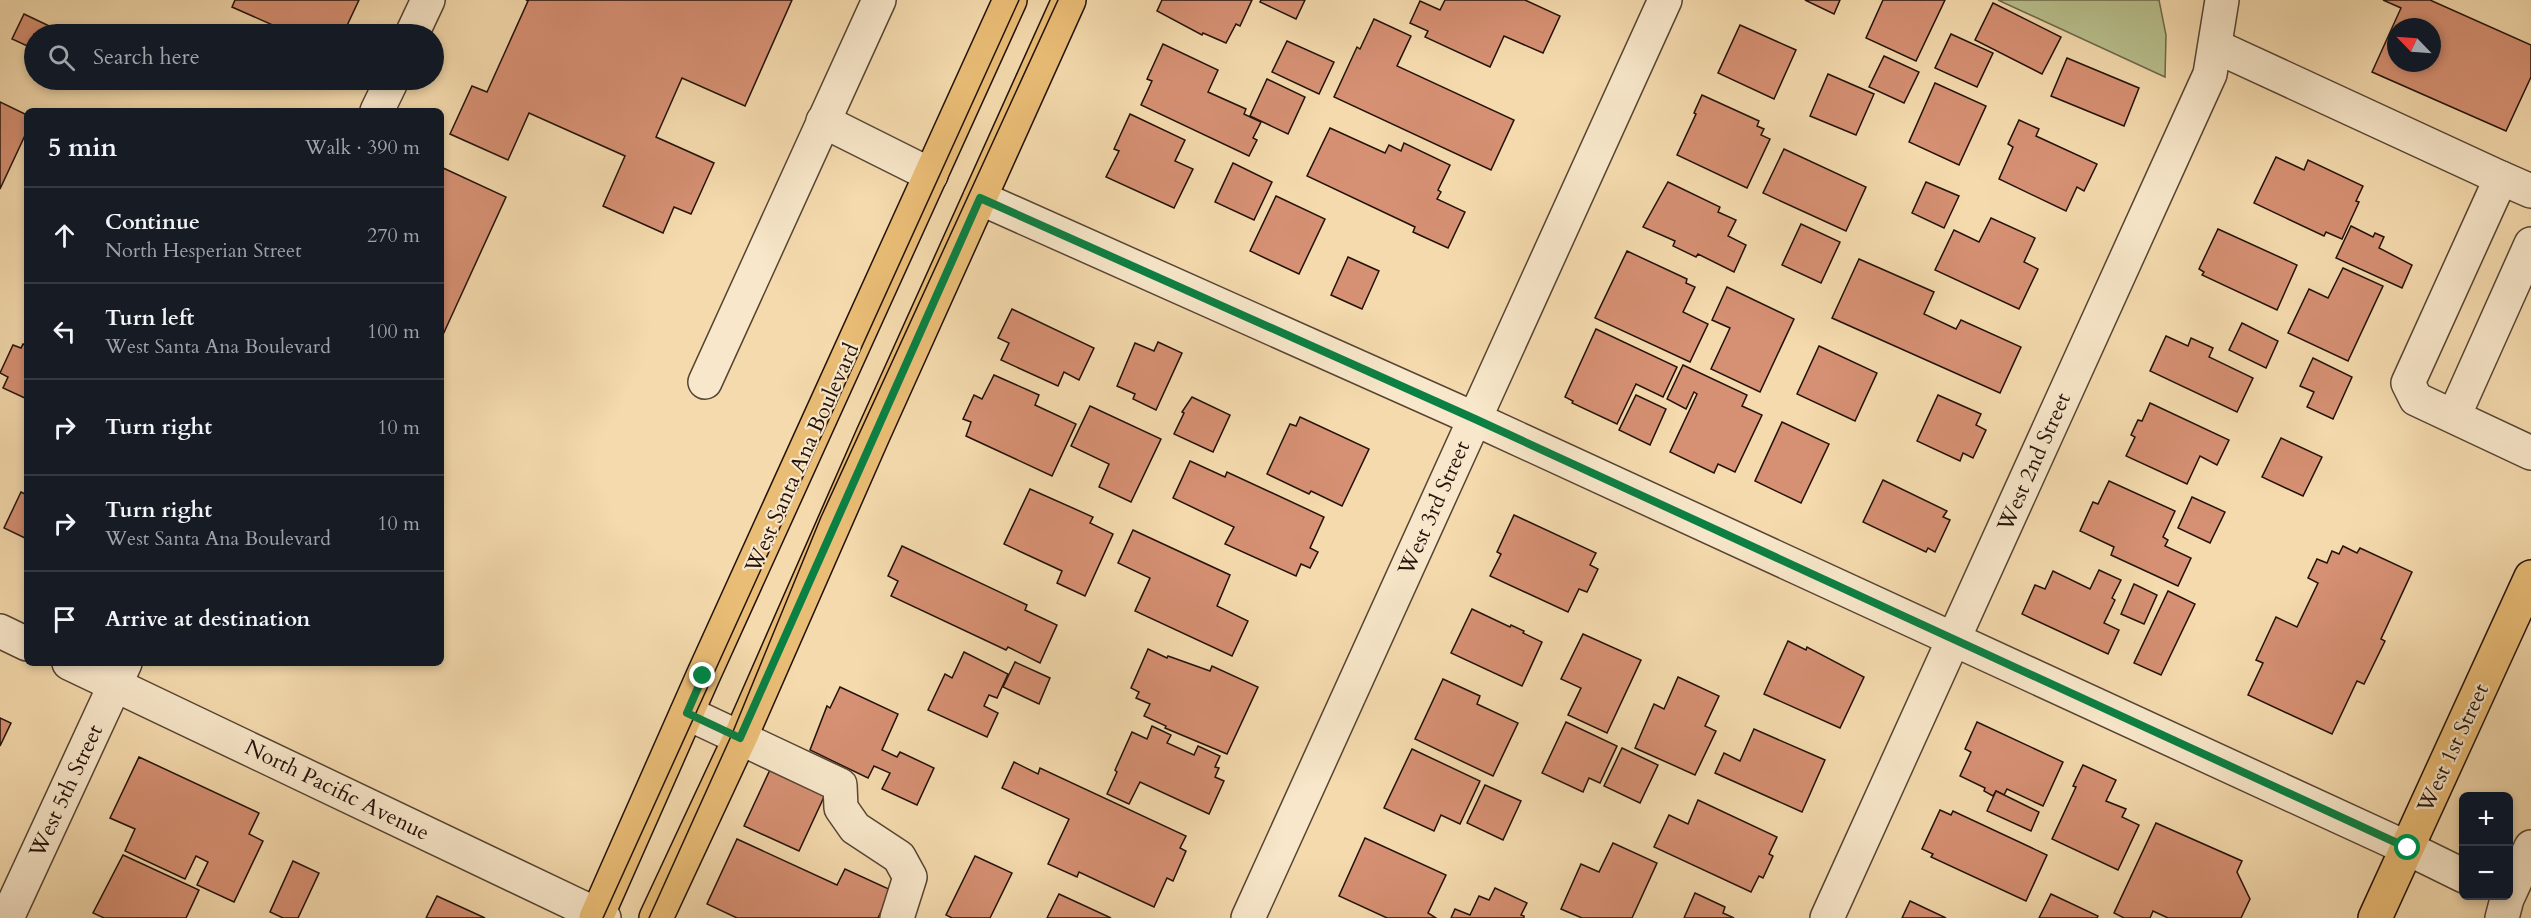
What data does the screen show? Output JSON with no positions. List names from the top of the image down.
{
  "streets": {
    "main road": ["West Santa Ana Boulevard", "West 1st Street"],
    "street": [
      "West 2nd Street",
      "West 3rd Street",
      "North Pacific Avenue",
      "West 5th Street"
    ]
  },
  "crossings": [
    ["West Santa Ana Boulevard", "North Pacific Avenue"],
    ["North Pacific Avenue", "West 5th Street"]
  ],
  "north": "top left",
  "page": {
    "search": "Search here",
    "heading": ["5 min", "Walk · 390 m"],
    "list": [
      ["Continue", "North Hesperian Street", "270 m"],
      ["Turn left", "West Santa Ana Boulevard", "100 m"],
      ["Turn right", "10 m"],
      ["Turn right", "West Santa Ana Boulevard", "10 m"],
      "Arrive at destination"
    ],
    "map_buttons": ["+", "−"]
  }
}
